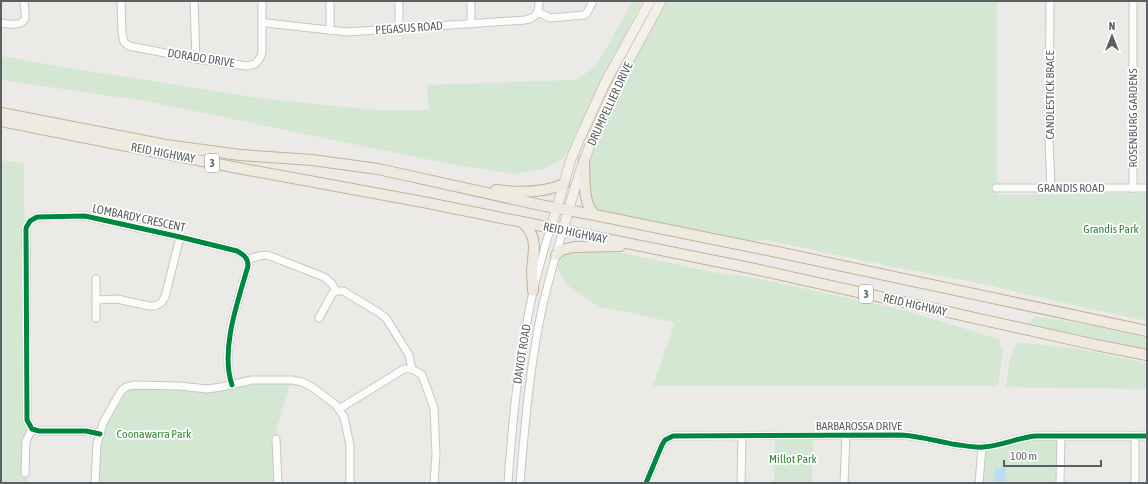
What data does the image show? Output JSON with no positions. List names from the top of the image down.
{
  "streets": {
    "highway": ["REID HIGHWAY", "3"],
    "main road": ["DRUMPELLIER DRIVE"],
    "street": [
      "PEGASUS ROAD",
      "DORADO DRIVE",
      "CANDLESTICK BRACE",
      "ROSENBURG GARDENS",
      "GRANDIS ROAD",
      "LOMBARDY CRESCENT",
      "DAVIOT ROAD",
      "BARBAROSSA DRIVE"
    ]
  },
  "crossings": [
    ["CANDLESTICK BRACE", "GRANDIS ROAD"],
    ["DRUMPELLIER DRIVE", "REID HIGHWAY"],
    ["DRUMPELLIER DRIVE", "DAVIOT ROAD"],
    ["ROSENBURG GARDENS", "GRANDIS ROAD"],
    ["REID HIGHWAY", "DAVIOT ROAD"]
  ],
  "parks": ["Grandis Park", "Coonawarra Park", "Millot Park"],
  "scale_bar": "100 m",
  "north": "top"
}
